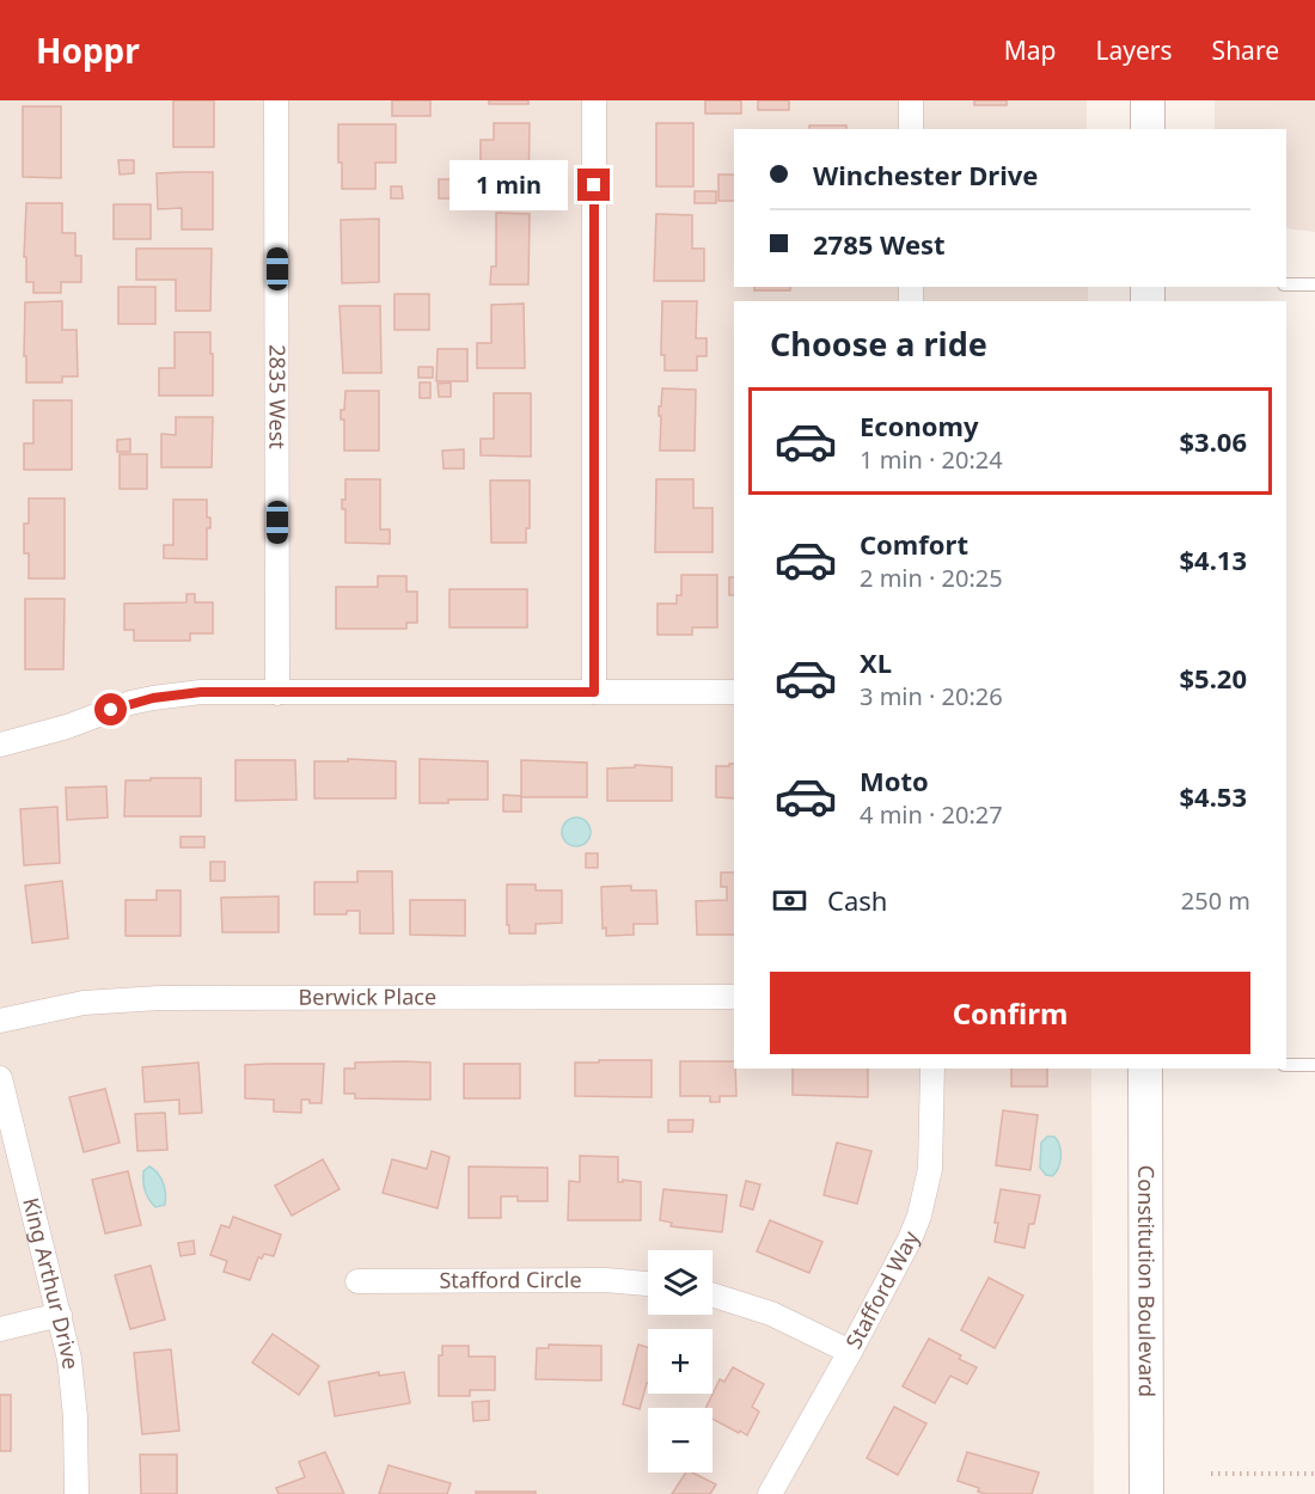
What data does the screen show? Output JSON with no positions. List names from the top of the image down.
{
  "streets": {
    "main road": ["Constitution Boulevard"],
    "street": [
      "2835 West",
      "Berwick Place",
      "Stafford Circle",
      "King Arthur Drive",
      "Stafford Way"
    ]
  },
  "page": {
    "header": "Hoppr",
    "nav": ["Map", "Layers", "Share"],
    "banner": ["Winchester Drive", "2785 West"],
    "bubble": "1 min",
    "heading": "Choose a ride",
    "list": [
      {
        "name": "Economy",
        "note": "1 min · 20:24",
        "value": "$3.06"
      },
      {
        "name": "Comfort",
        "note": "2 min · 20:25",
        "value": "$4.13"
      },
      {
        "name": "XL",
        "note": "3 min · 20:26",
        "value": "$5.20"
      },
      {
        "name": "Moto",
        "note": "4 min · 20:27",
        "value": "$4.53"
      }
    ],
    "pay": ["Cash", "250 m"],
    "buttons": "Confirm",
    "map_buttons": ["+", "−"]
  }
}
